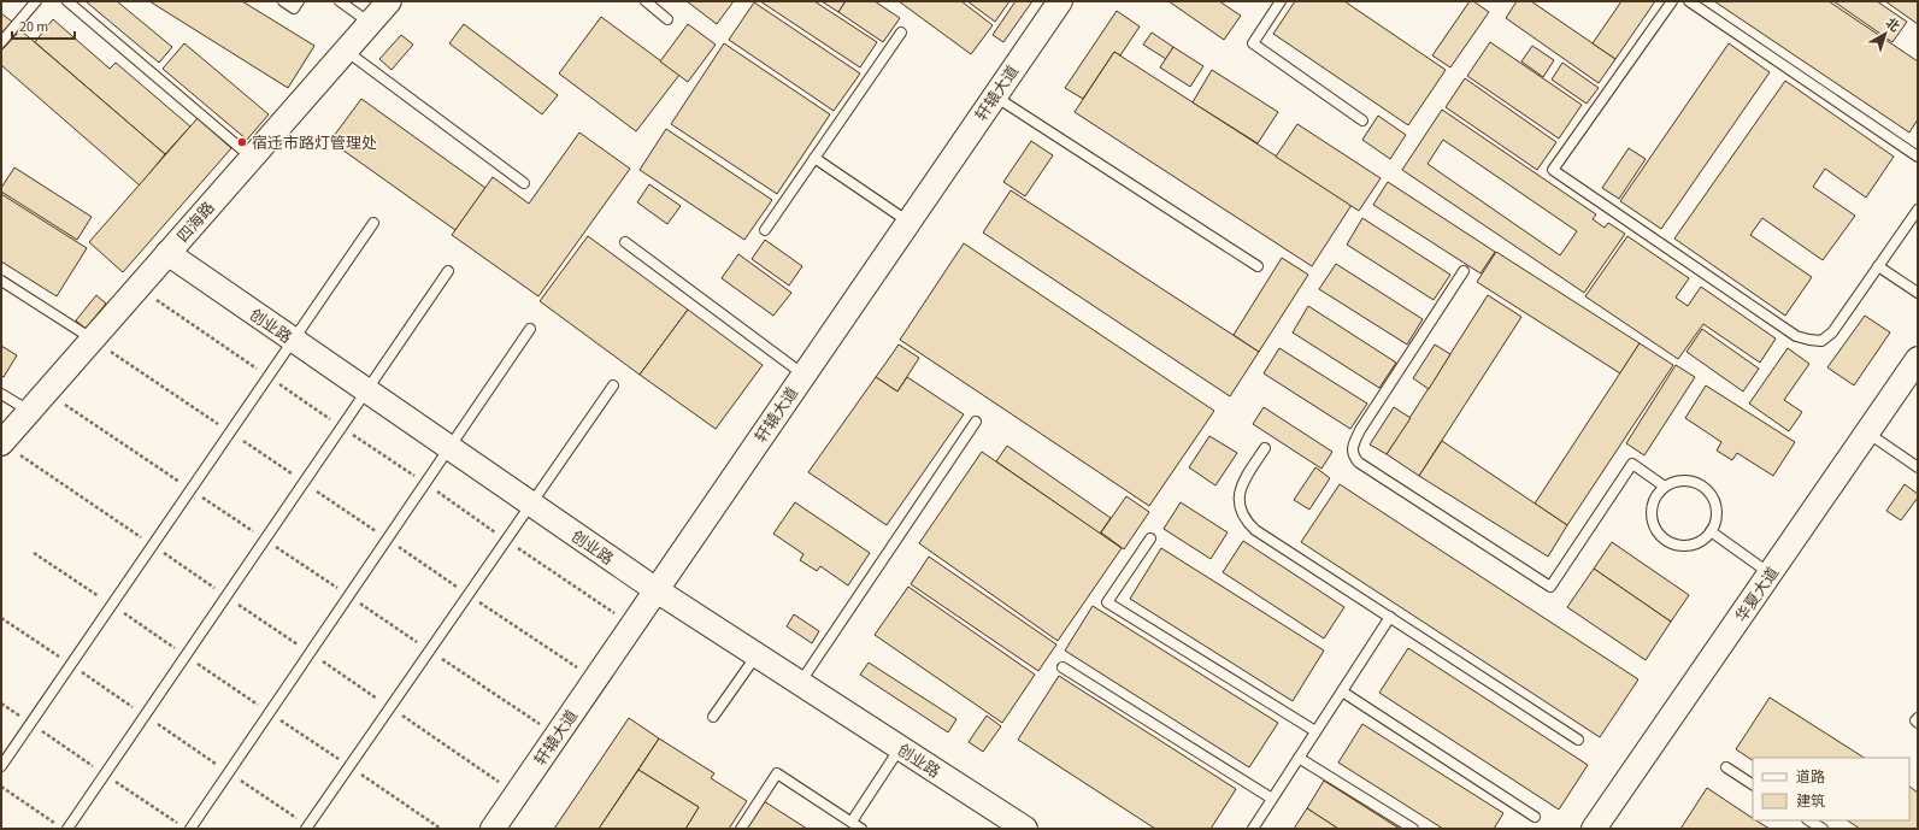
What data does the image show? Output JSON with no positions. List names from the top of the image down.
{
  "streets": {
    "street": [
      "轩辕大道",
      "四海路",
      "创业路",
      "华夏大道"
    ]
  },
  "crossings": [
    ["轩辕大道", "创业路"],
    ["四海路", "创业路"]
  ],
  "places": ["宿迁市路灯管理处"],
  "legend": ["道路", "建筑"],
  "scale_bar": "20 m",
  "north": "top right"
}
